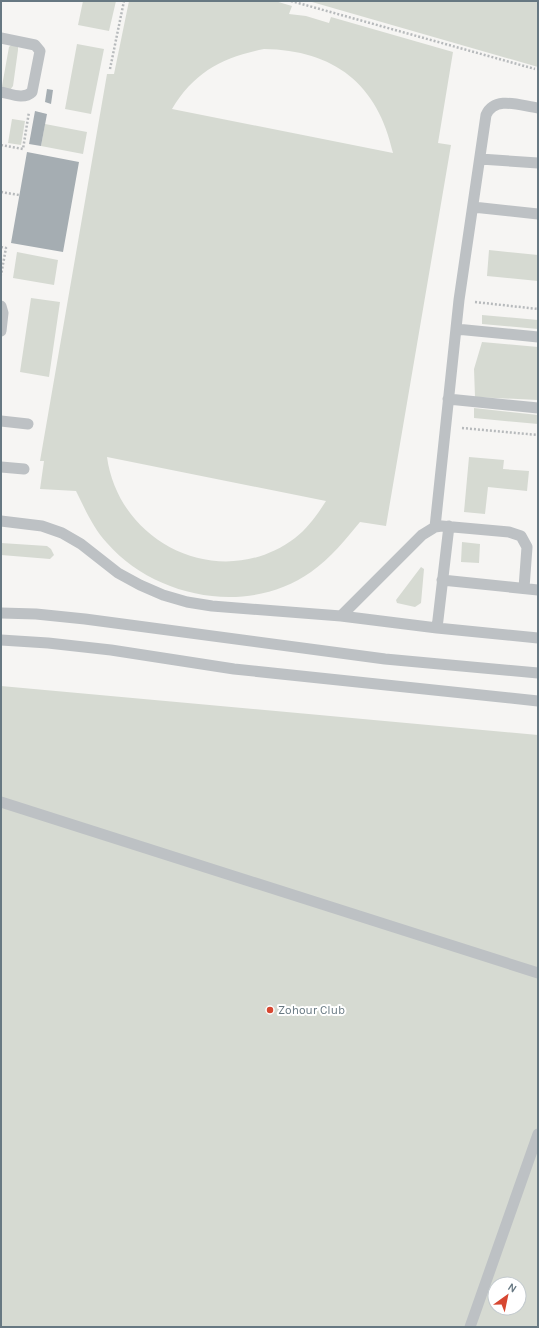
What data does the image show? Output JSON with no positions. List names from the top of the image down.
{
  "places": ["Zohour Club"],
  "north": "top right"
}
